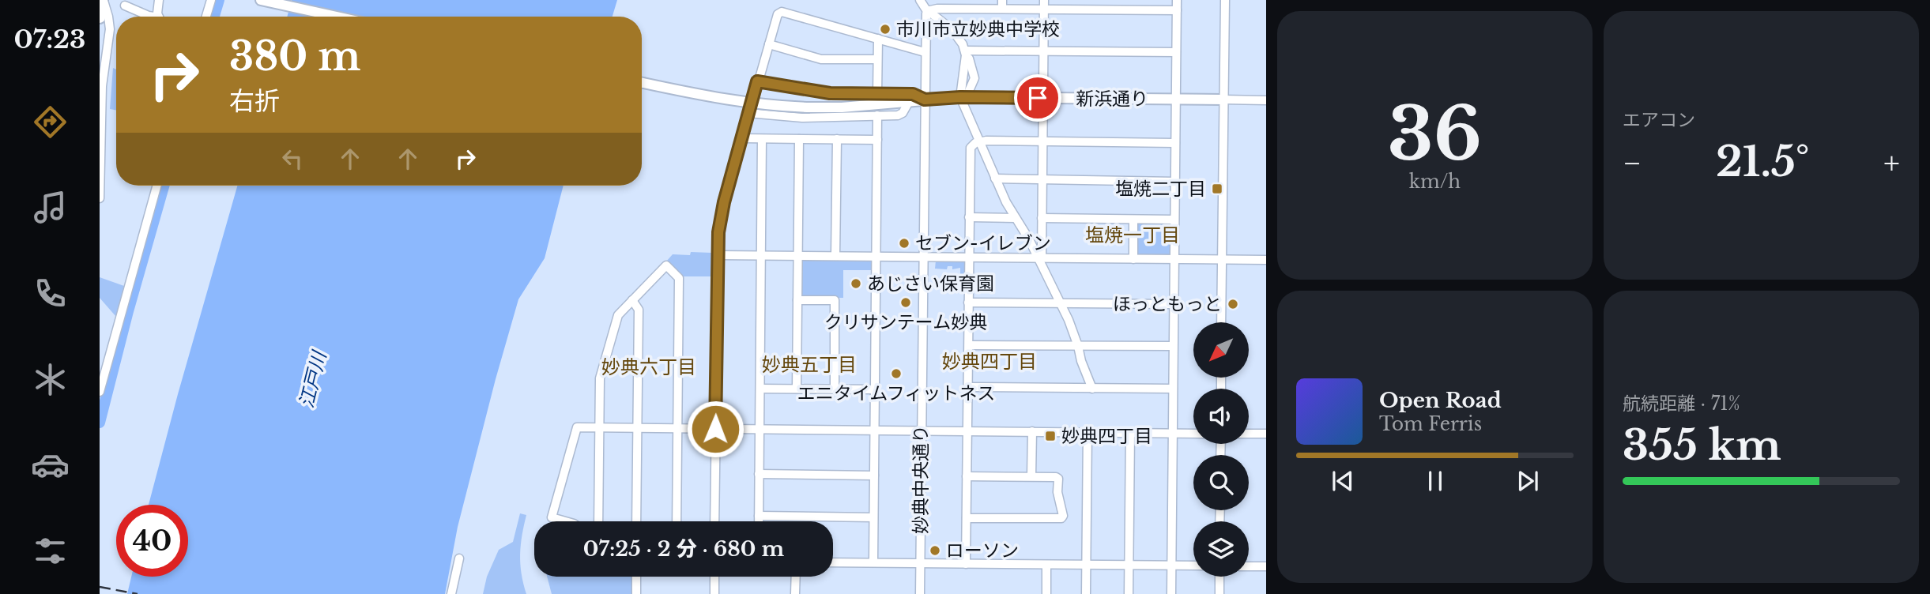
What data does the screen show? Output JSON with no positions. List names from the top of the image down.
{
  "streets": {
    "main road": ["新浜通り"],
    "street": ["妙典中央通り"]
  },
  "crossings": [
    ["新浜通り", "妙典中央通り"]
  ],
  "districts": [
    "塩焼一丁目",
    "妙典四丁目",
    "妙典五丁目",
    "妙典六丁目"
  ],
  "water": ["江戸川"],
  "places": {
    "other": [
      "市川市立妙典中学校",
      "セブン-イレブン",
      "あじさい保育園",
      "クリサンテーム妙典",
      "ほっともっと",
      "エニタイムフィットネス",
      "ローソン"
    ],
    "transit": ["塩焼二丁目", "妙典四丁目"]
  },
  "north": "bottom left",
  "page": {
    "tabs": "07:23",
    "tile": [
      ["36", "km/h"],
      "エアコン",
      ["航続距離 · 71%", "355 km"]
    ],
    "turn": ["380 m", "右折"],
    "heat": ["−", "21.5°", "+"],
    "song": ["Open Road", "Tom Ferris"],
    "limit": "40",
    "trip": "07:25 · 2 分 · 680 m"
  }
}
